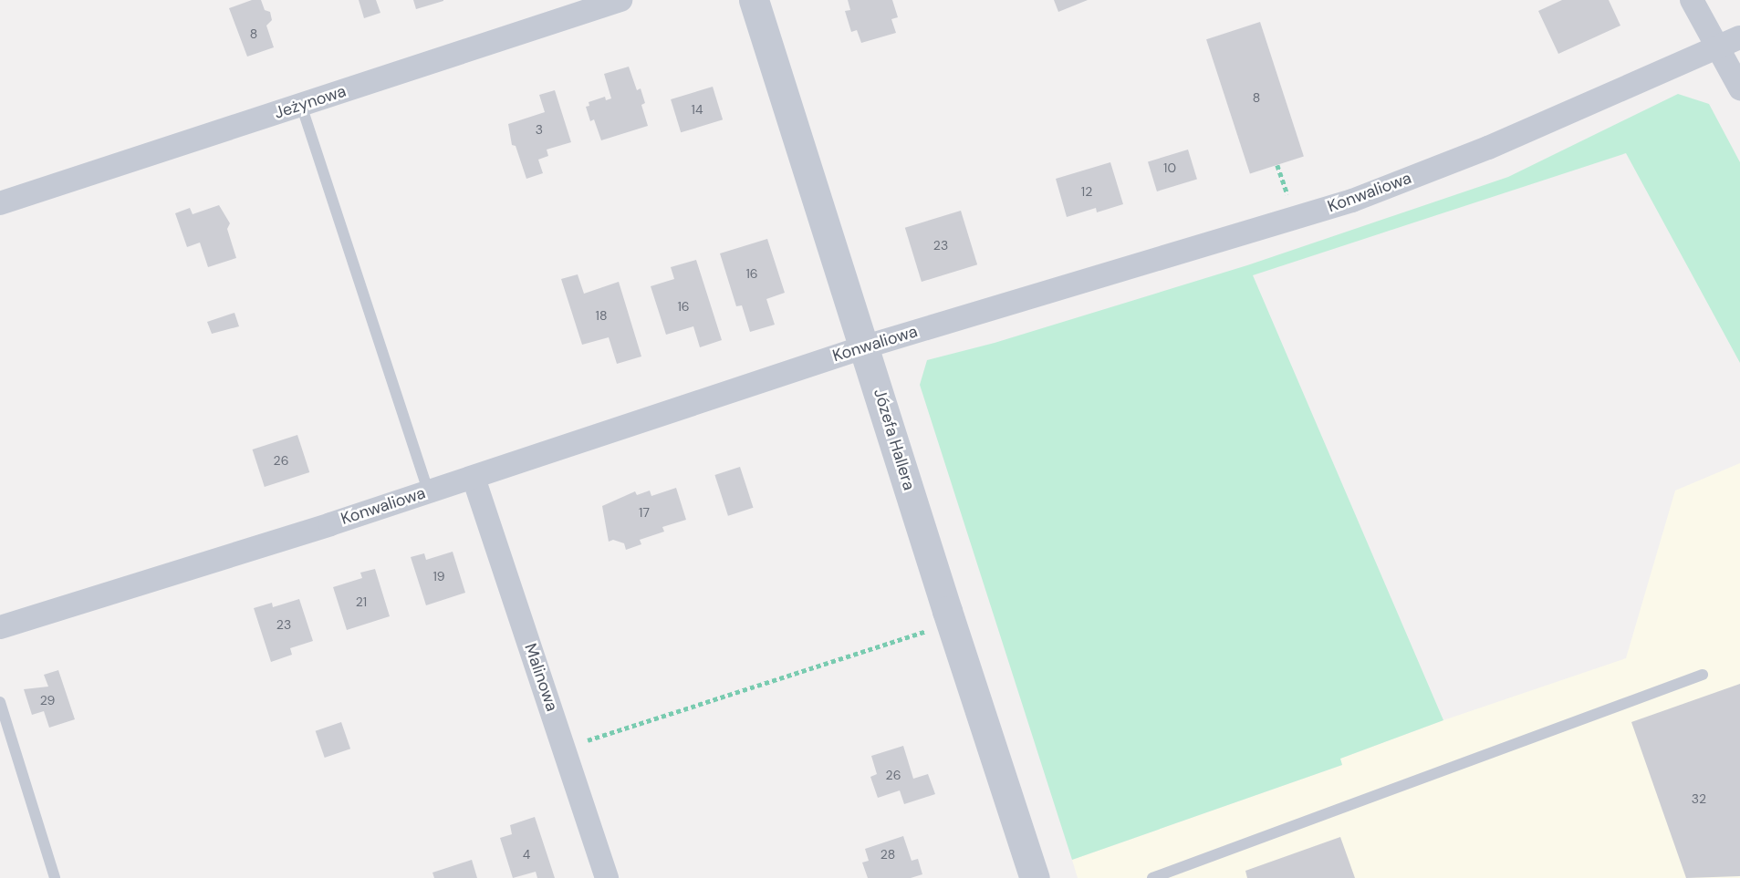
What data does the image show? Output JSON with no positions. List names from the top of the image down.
{
  "streets": {
    "street": [
      "Jeżynowa",
      "Konwaliowa",
      "Józefa Hallera",
      "Malinowa"
    ]
  },
  "crossings": [
    ["Konwaliowa", "Józefa Hallera"],
    ["Konwaliowa", "Malinowa"]
  ],
  "house_numbers": [
    "8",
    "8",
    "14",
    "3",
    "10",
    "12",
    "23",
    "16",
    "16",
    "18",
    "26",
    "17",
    "19",
    "21",
    "23",
    "29",
    "26",
    "32",
    "4",
    "28"
  ]
}
